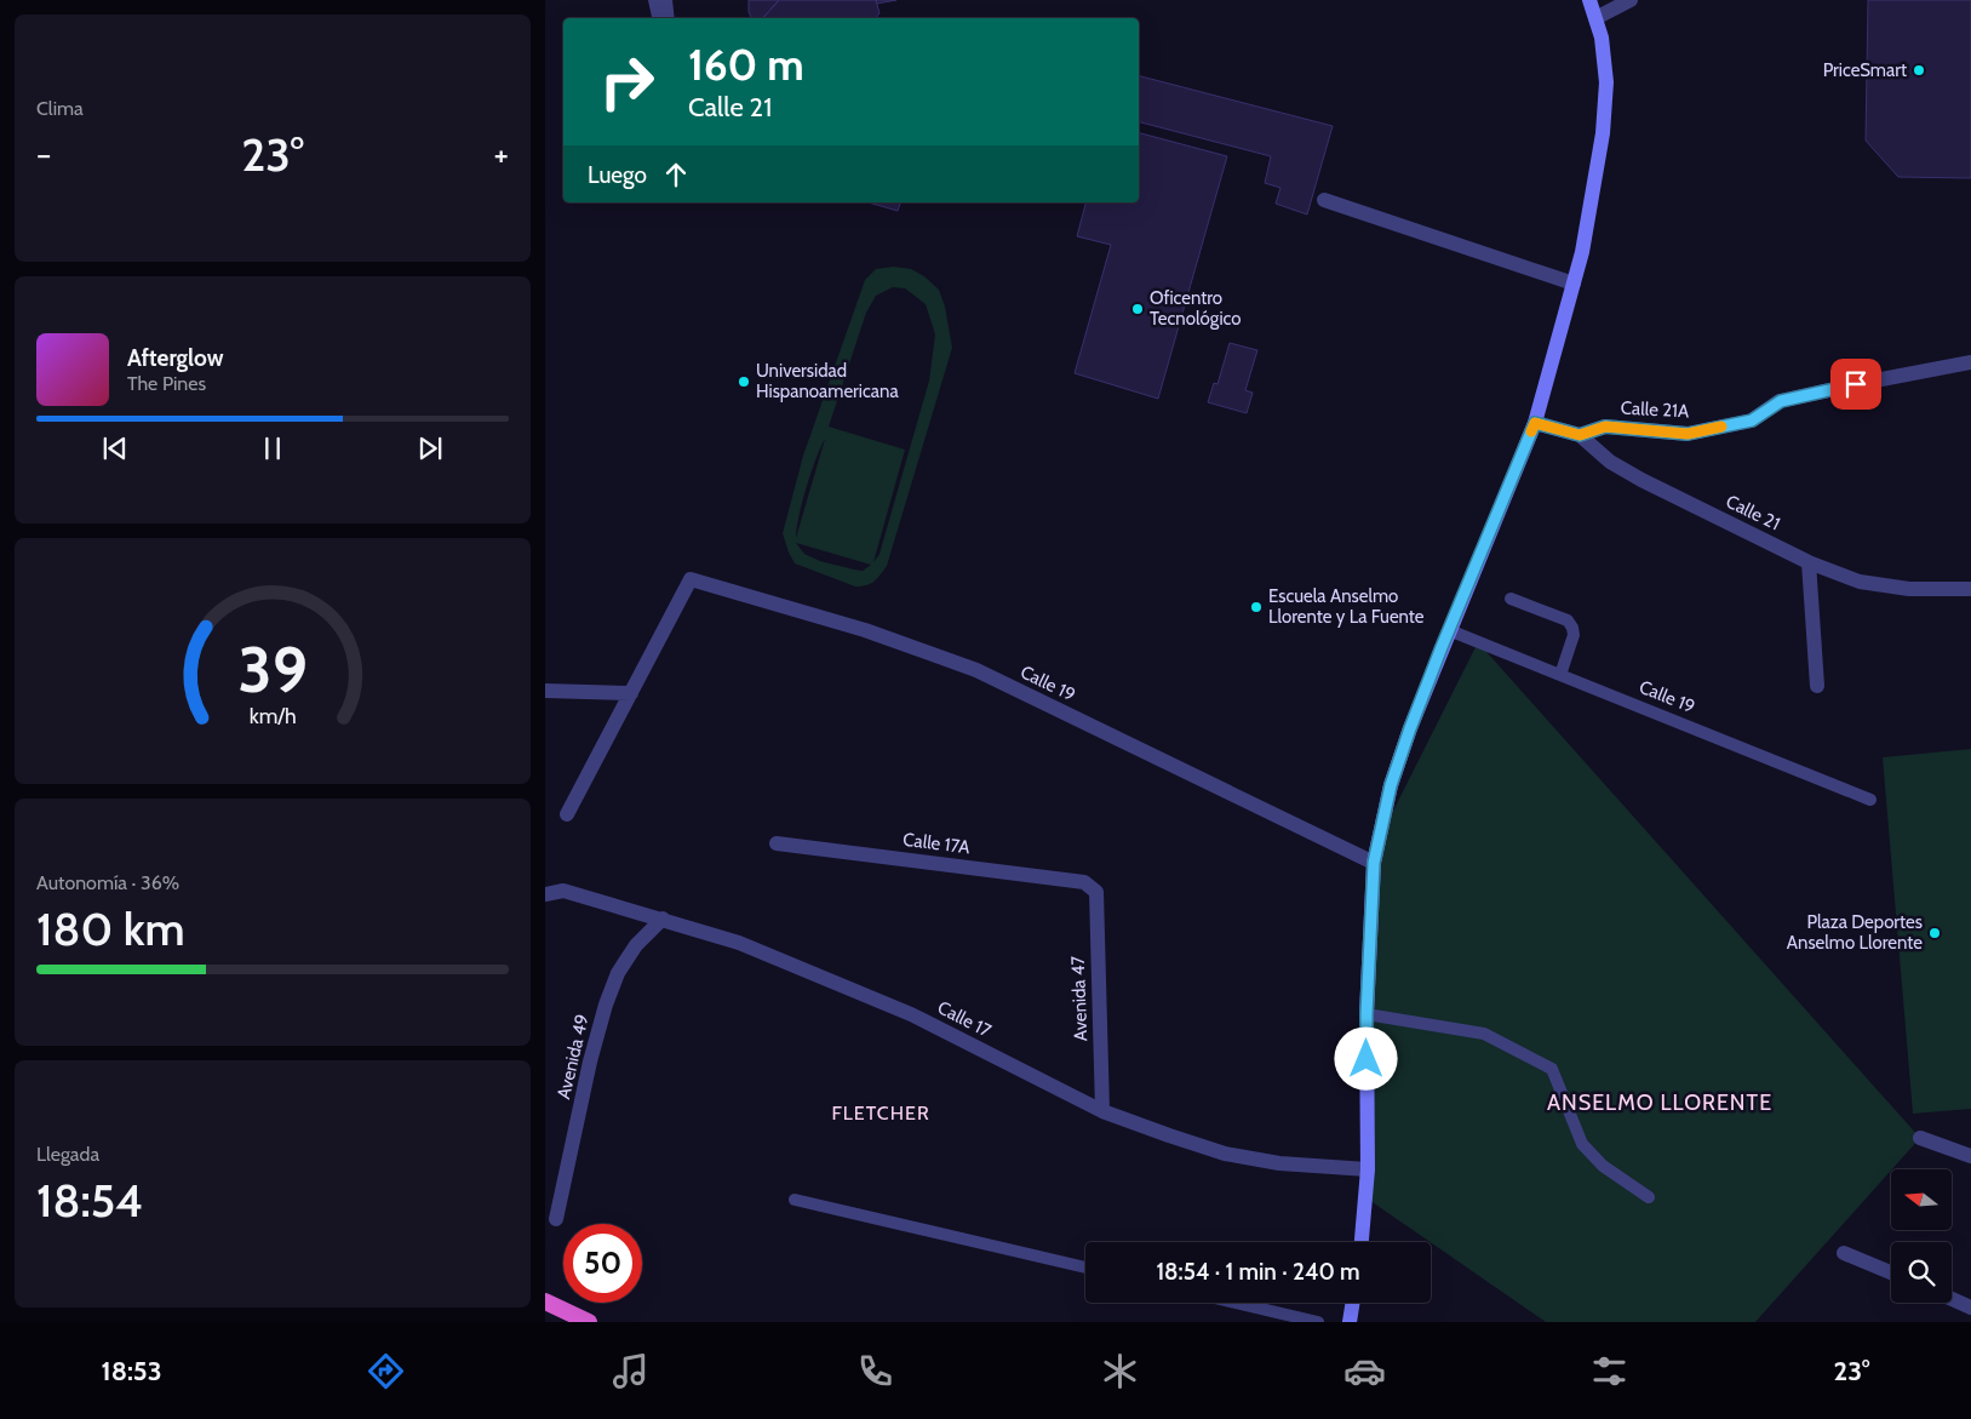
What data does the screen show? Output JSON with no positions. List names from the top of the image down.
{
  "streets": {
    "street": [
      "Calle 21A",
      "Calle 21",
      "Calle 19",
      "Calle 17A",
      "Avenida 47",
      "Calle 17",
      "Avenida 49"
    ]
  },
  "crossings": [
    ["Calle 21A", "Calle 21"],
    ["Calle 17A", "Avenida 47"],
    ["Avenida 47", "Calle 17"],
    ["Calle 17", "Avenida 49"]
  ],
  "districts": ["ANSELMO LLORENTE", "FLETCHER"],
  "places": [
    "PriceSmart",
    "Oficentro Tecnológico",
    "Universidad Hispanoamericana",
    "Escuela Anselmo Llorente y La Fuente",
    "Plaza Deportes Anselmo Llorente"
  ],
  "north": "left",
  "page": {
    "tile": [
      "Clima",
      ["Autonomía · 36%", "180 km"],
      ["Llegada", "18:54"]
    ],
    "turn": ["160 m", "Calle 21"],
    "heat": ["−", "23°", "+"],
    "then": "Luego",
    "song": ["Afterglow", "The Pines"],
    "limit": "50",
    "trip": "18:54 · 1 min · 240 m",
    "tabs": ["18:53", "23°"],
    "gauge": ["39", "km/h"]
  }
}
